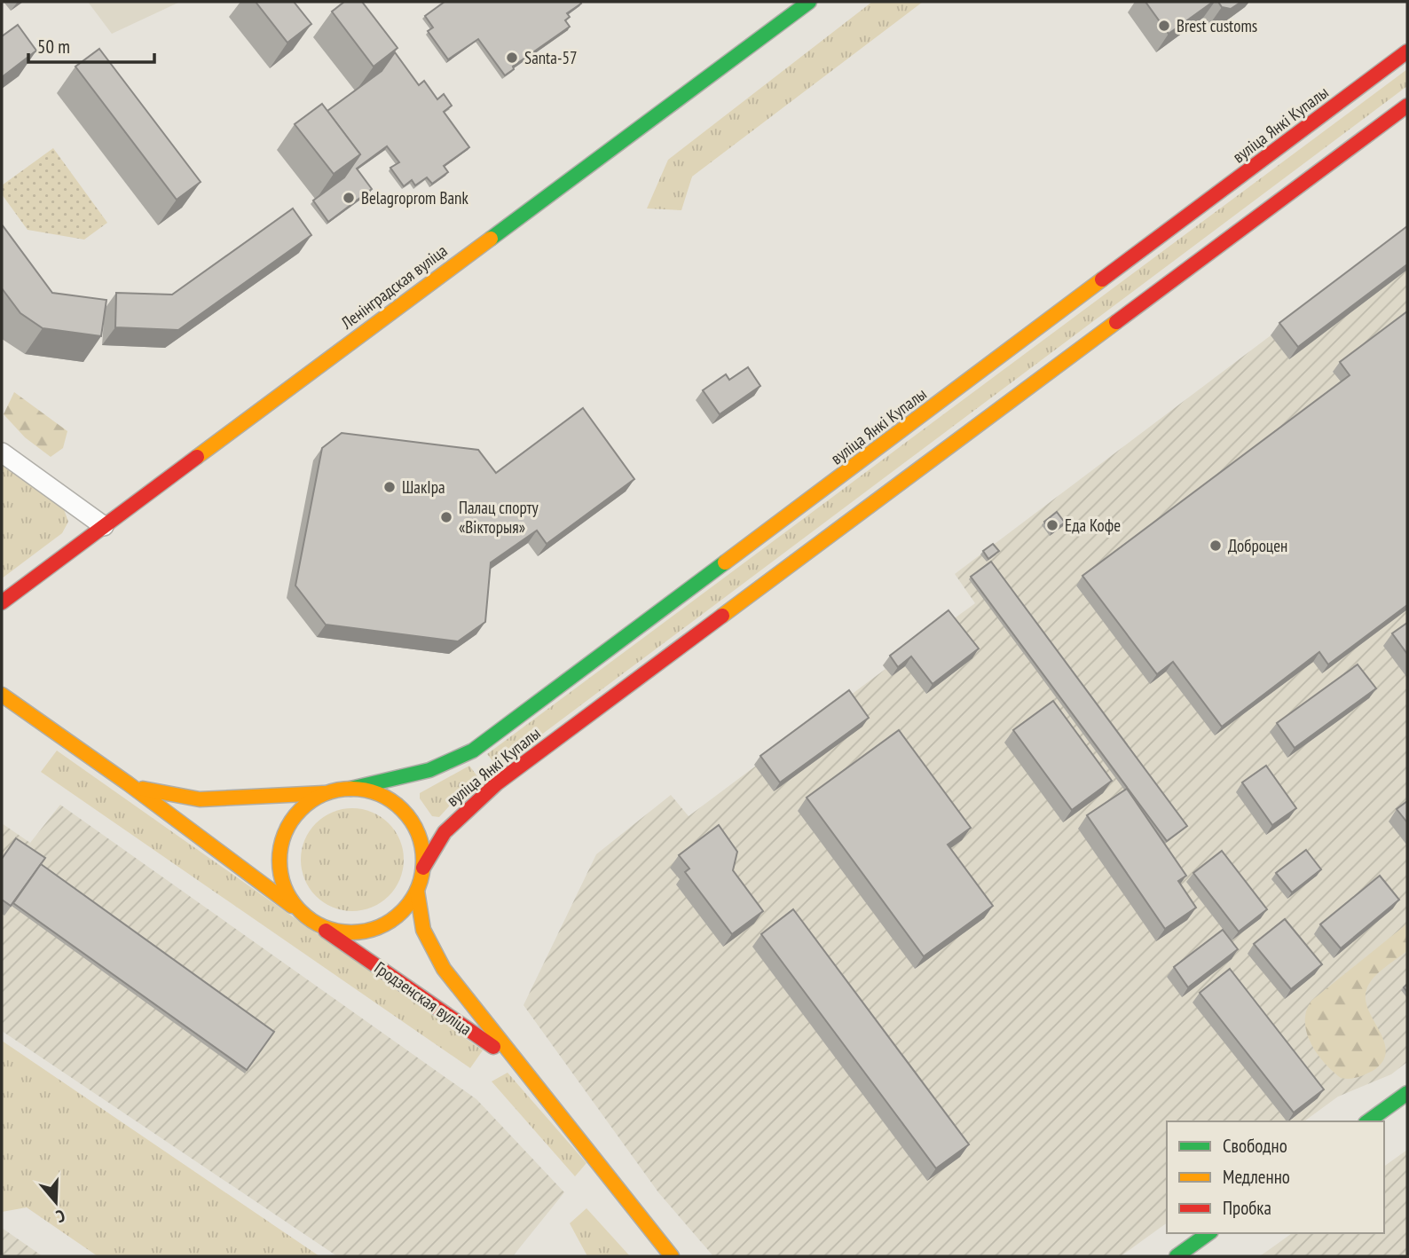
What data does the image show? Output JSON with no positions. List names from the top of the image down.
{
  "streets": {
    "main road": ["вуліца Янкі Купалы", "Ленінградская вуліца", "Гродзенская вуліца"]
  },
  "crossings": [
    ["вуліца Янкі Купалы", "Гродзенская вуліца"]
  ],
  "places": [
    "Brest customs",
    "Santa-57",
    "Belagroprom Bank",
    "ШакІра",
    "Палац спорту «Вікторыя»",
    "Еда Кофе",
    "Доброцен"
  ],
  "legend": ["Свободно", "Медленно", "Пробка"],
  "scale_bar": "50 m",
  "north": "bottom"
}
